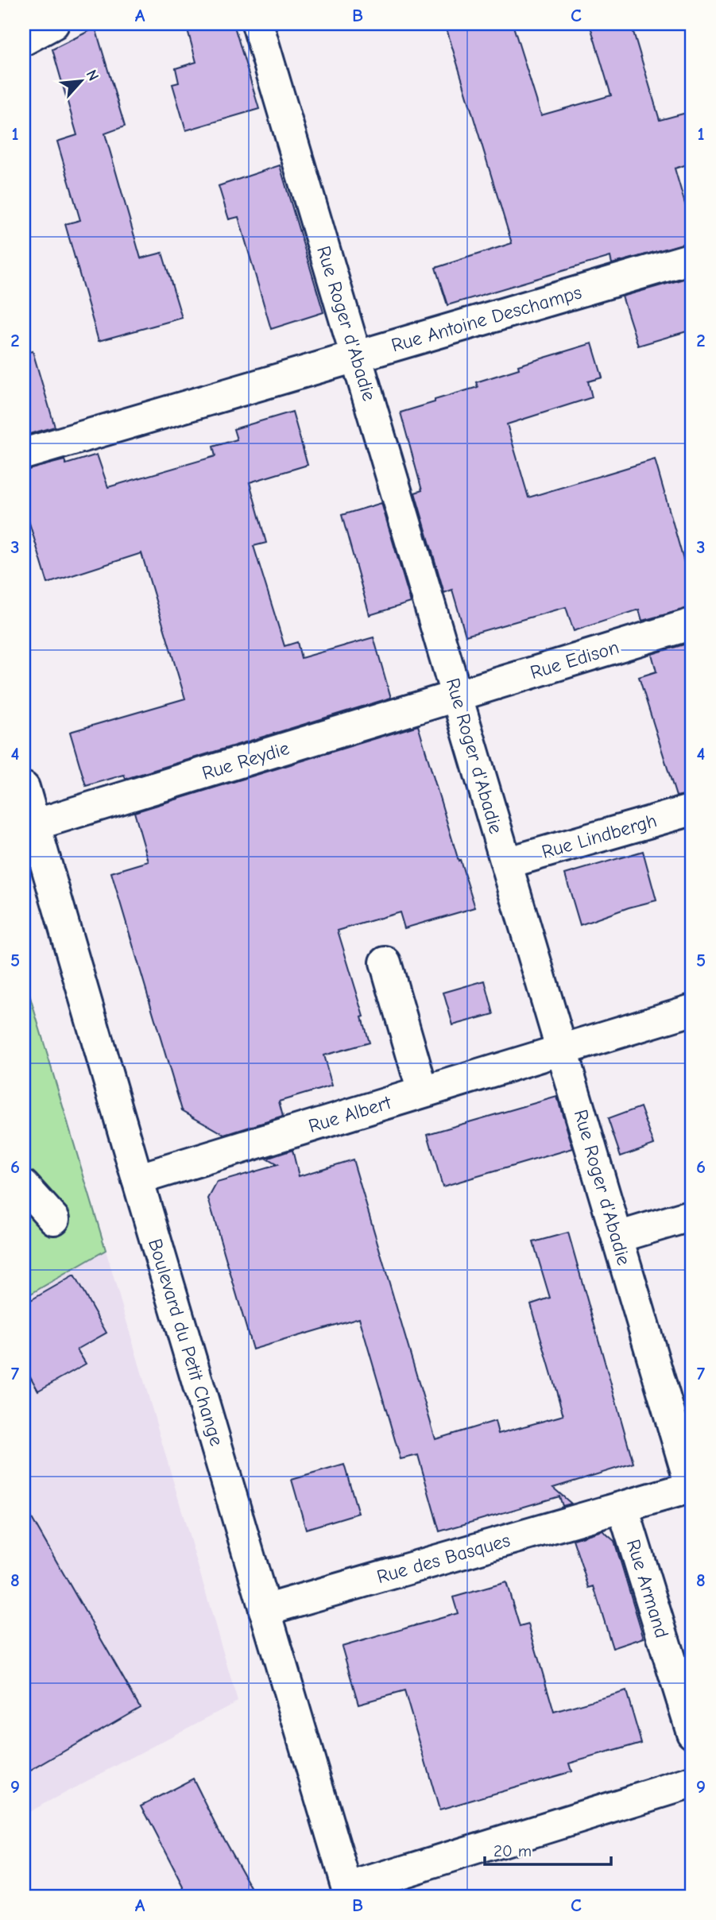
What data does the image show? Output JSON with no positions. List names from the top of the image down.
{
  "streets": {
    "street": [
      "Rue Antoine Deschamps",
      "Rue Roger d'Abadie",
      "Rue Edison",
      "Rue Reydie",
      "Rue Lindbergh",
      "Rue Albert",
      "Boulevard du Petit Change",
      "Rue des Basques",
      "Rue Armand"
    ]
  },
  "crossings": [
    ["Rue Antoine Deschamps", "Rue Roger d'Abadie"],
    ["Rue Roger d'Abadie", "Rue Edison"],
    ["Rue Roger d'Abadie", "Rue Reydie"],
    ["Rue Roger d'Abadie", "Rue Lindbergh"],
    ["Rue Roger d'Abadie", "Rue Albert"],
    ["Rue Roger d'Abadie", "Rue des Basques"],
    ["Rue Edison", "Rue Reydie"],
    ["Rue Reydie", "Boulevard du Petit Change"],
    ["Rue Albert", "Boulevard du Petit Change"],
    ["Boulevard du Petit Change", "Rue des Basques"],
    ["Rue des Basques", "Rue Armand"]
  ],
  "scale_bar": "20 m",
  "north": "top right",
  "grid": {
    "columns": ["A", "B", "C"],
    "rows": [
      "1",
      "2",
      "3",
      "4",
      "5",
      "6",
      "7",
      "8",
      "9"
    ]
  }
}
